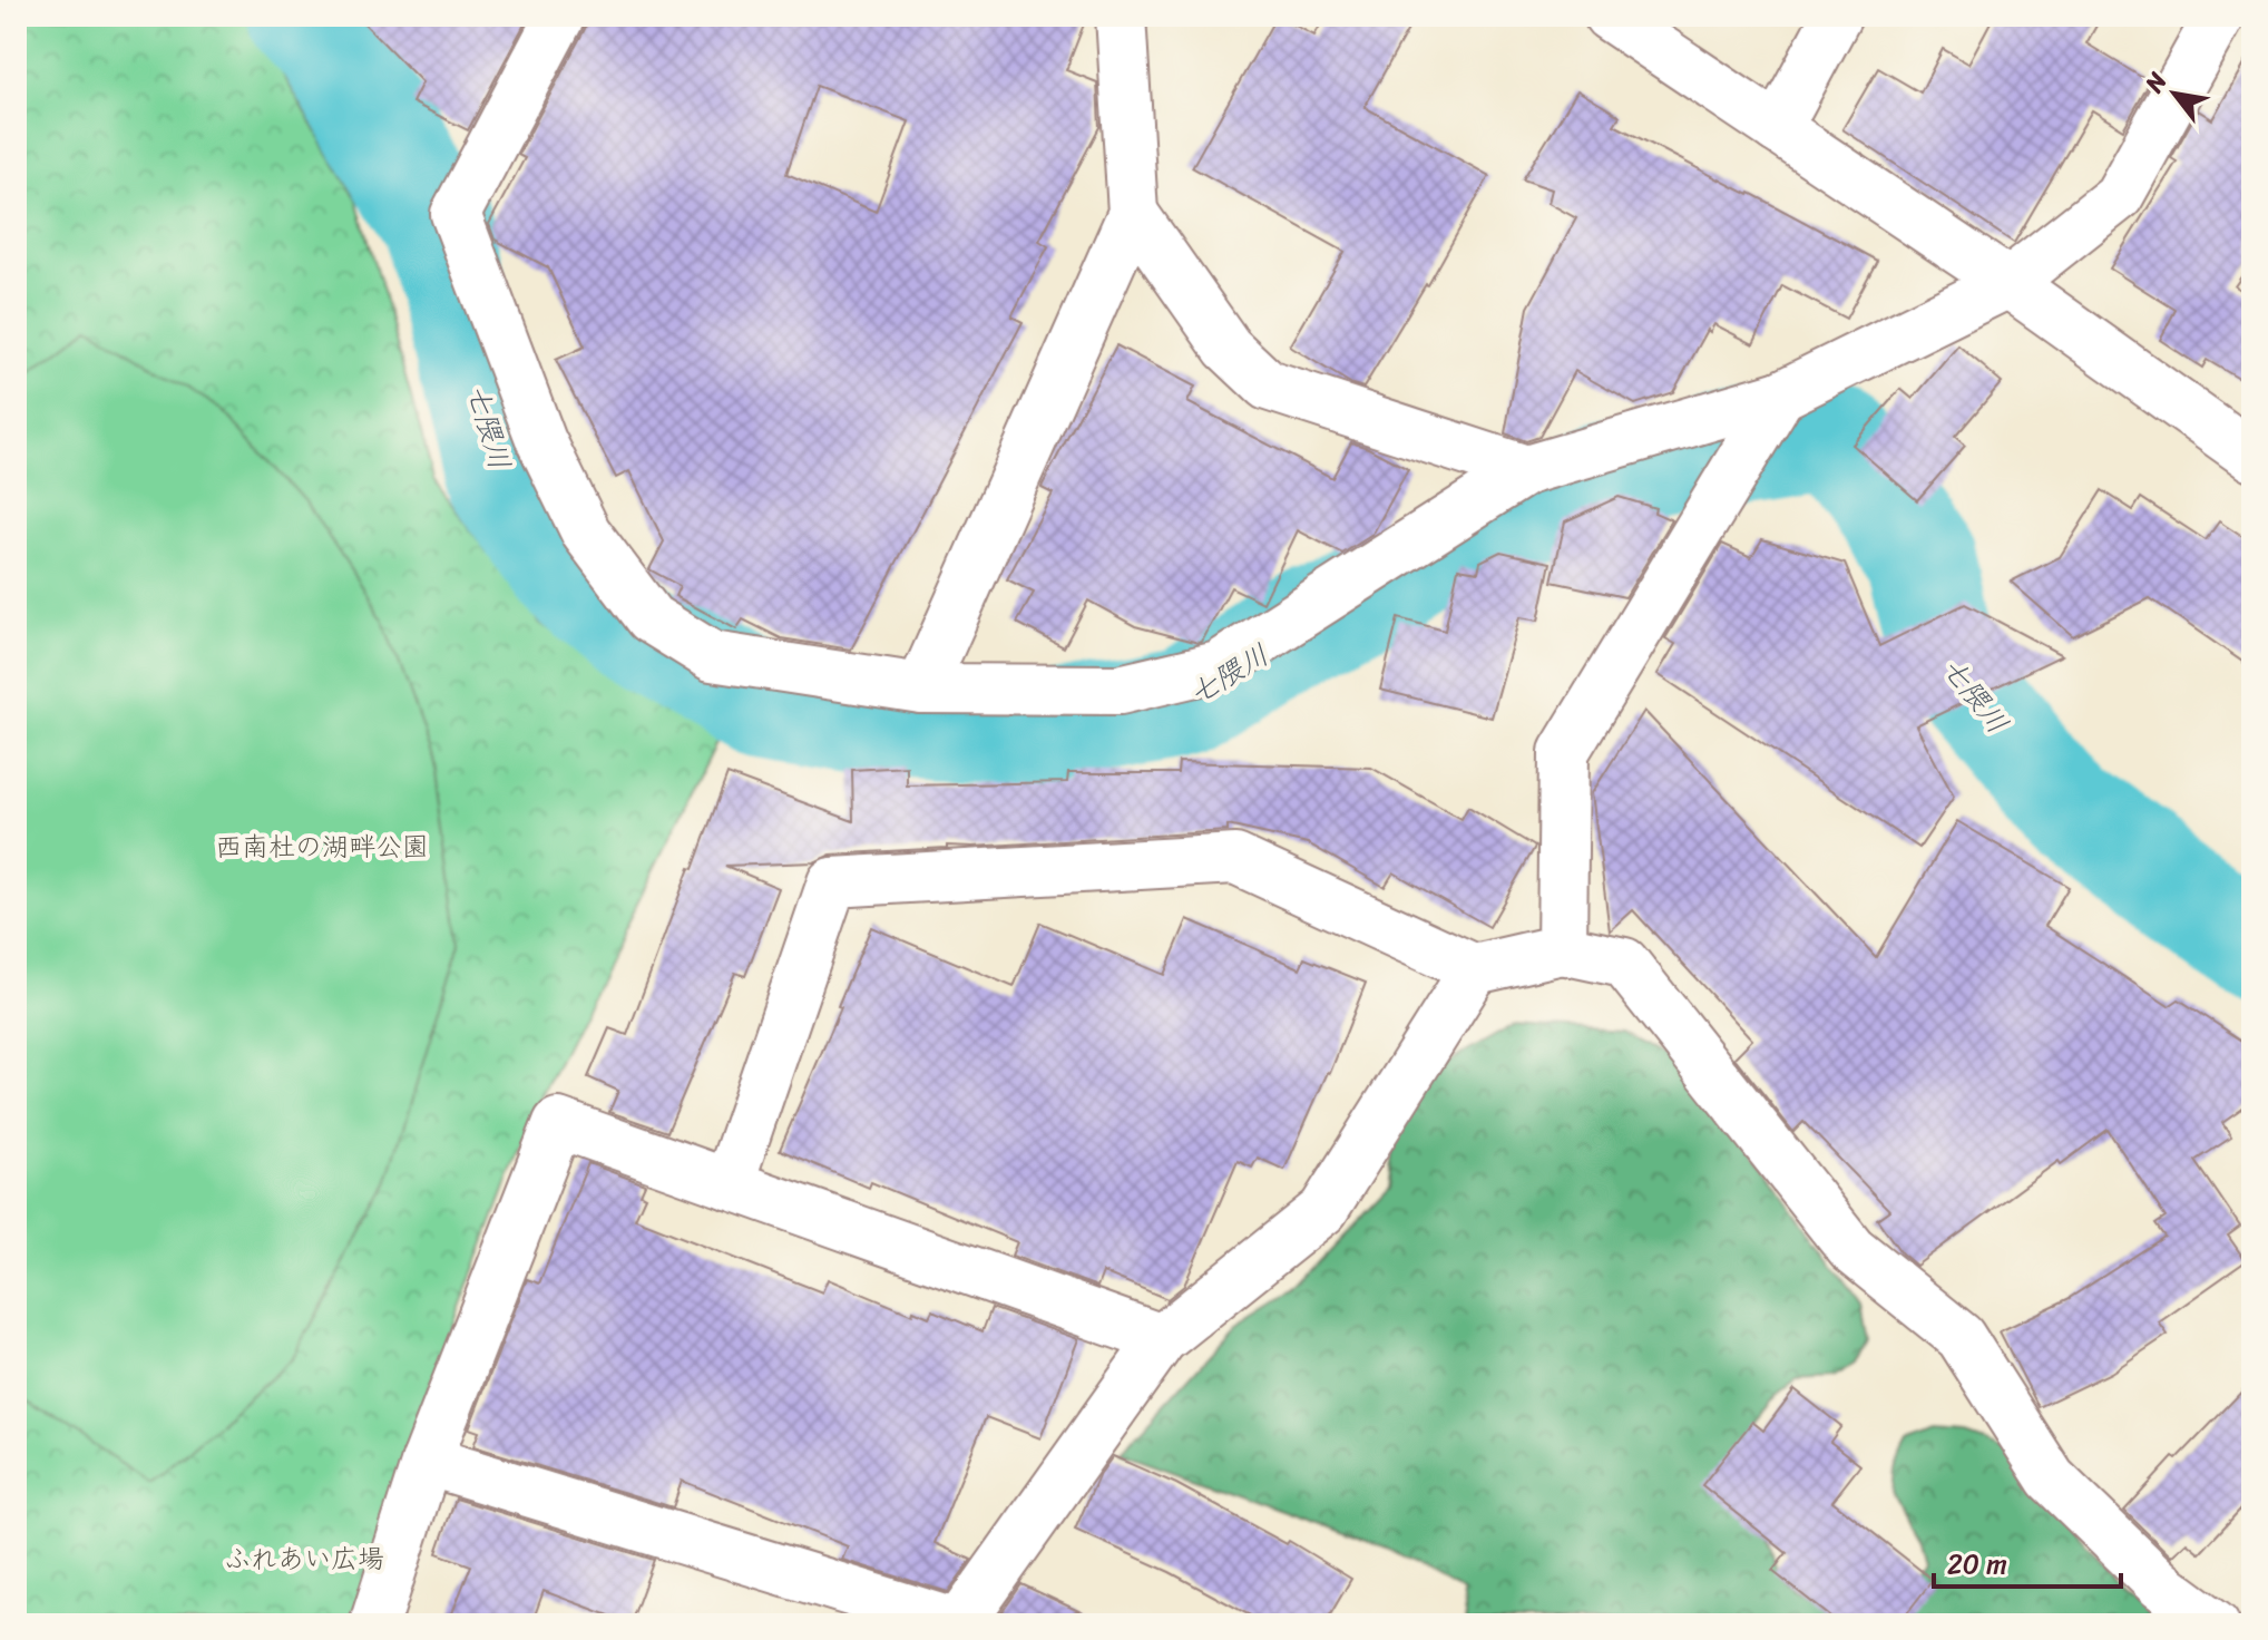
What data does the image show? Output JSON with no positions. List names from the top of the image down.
{
  "water": ["七隈川"],
  "parks": ["西南杜の湖畔公園", "ふれあい広場"],
  "scale_bar": "20 m",
  "north": "top left"
}
